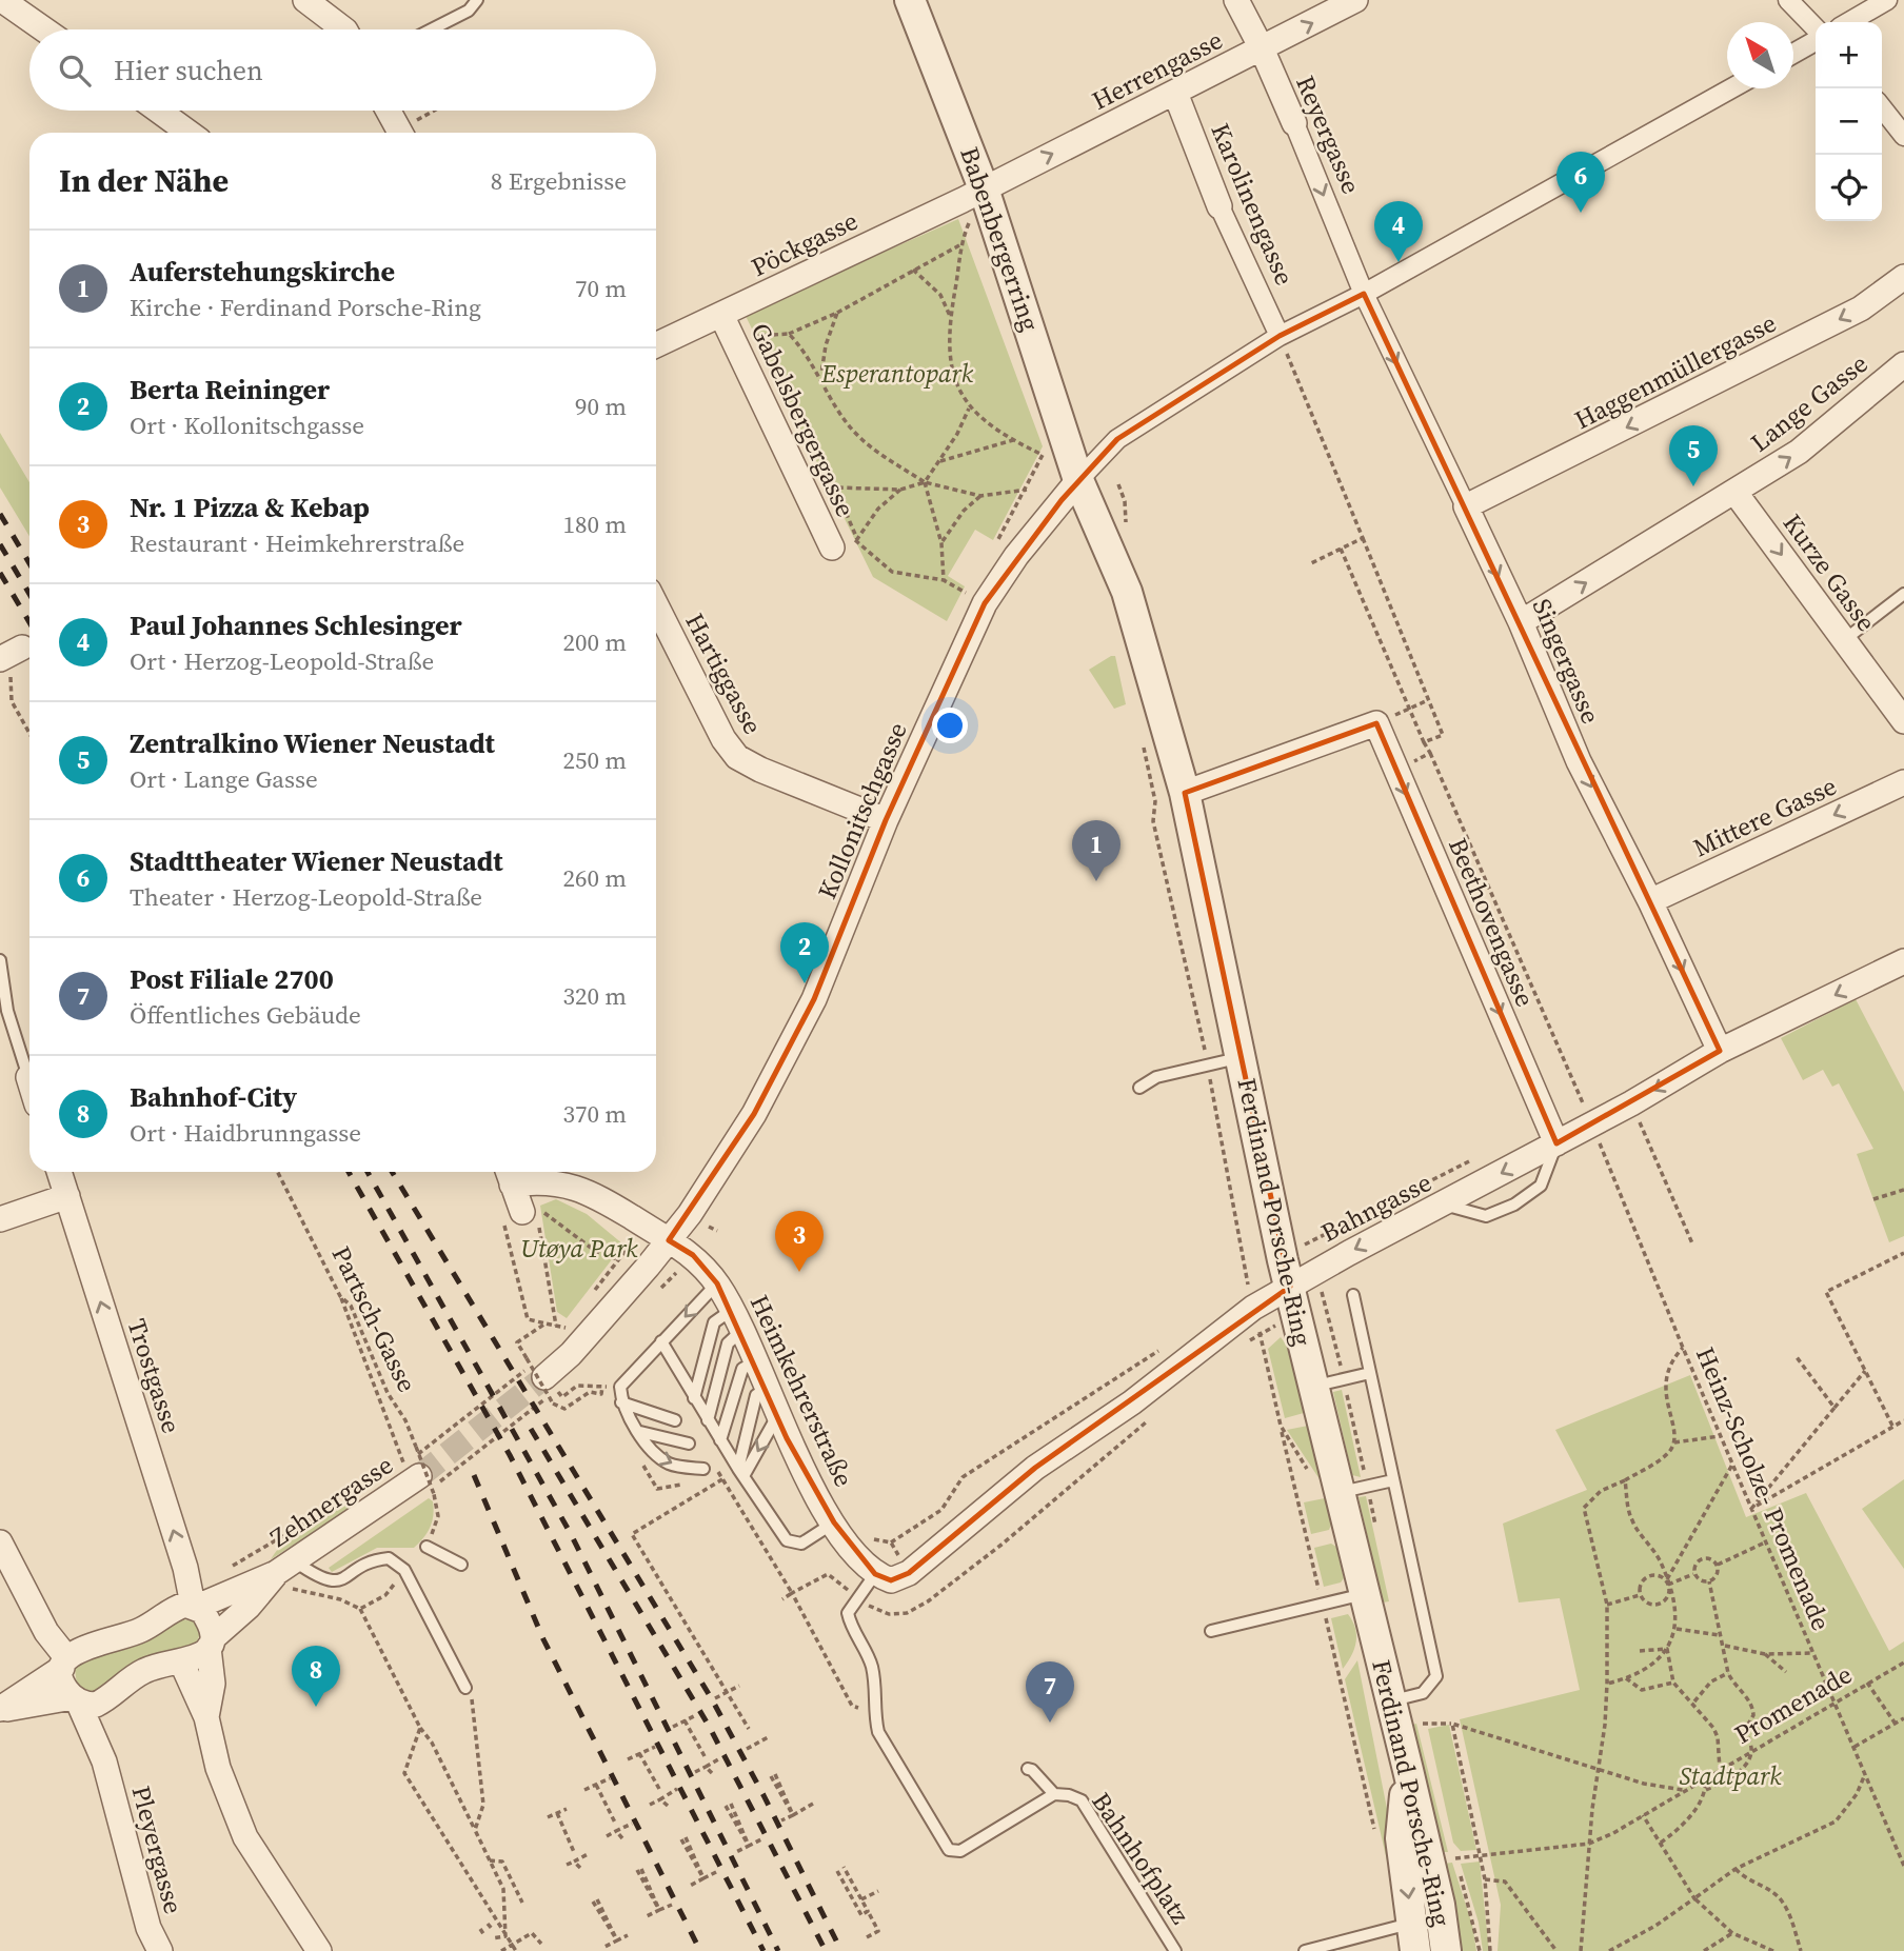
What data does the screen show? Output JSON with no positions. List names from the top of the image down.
{
  "streets": {
    "street": [
      "Herrengasse",
      "Reyergasse",
      "Karolinengasse",
      "Babenbergerring",
      "Pöckgasse",
      "Haggenmüllergasse",
      "Lange Gasse",
      "Gabelsbergergasse",
      "Kurze Gasse",
      "Singergasse",
      "Hartiggasse",
      "Kollonitschgasse",
      "Mittere Gasse",
      "Beethovengasse",
      "Bahngasse",
      "Ferdinand Porsche-Ring",
      "Trostgasse",
      "Heimkehrerstraße",
      "Zehnergasse",
      "Pleyergasse"
    ],
    "lane": ["Bahnhofplatz"],
    "path": ["Partsch-Gasse", "Heinz-Scholze- Promenade", "Promenade"]
  },
  "crossings": [
    ["Herrengasse", "Reyergasse"],
    ["Herrengasse", "Karolinengasse"],
    ["Herrengasse", "Babenbergerring"],
    ["Herrengasse", "Pöckgasse"],
    ["Reyergasse", "Singergasse"],
    ["Babenbergerring", "Pöckgasse"],
    ["Babenbergerring", "Kollonitschgasse"],
    ["Babenbergerring", "Ferdinand Porsche-Ring"],
    ["Pöckgasse", "Gabelsbergergasse"],
    ["Haggenmüllergasse", "Singergasse"],
    ["Lange Gasse", "Kurze Gasse"],
    ["Lange Gasse", "Singergasse"],
    ["Singergasse", "Mittere Gasse"],
    ["Singergasse", "Bahngasse"],
    ["Hartiggasse", "Kollonitschgasse"],
    ["Kollonitschgasse", "Ferdinand Porsche-Ring"],
    ["Kollonitschgasse", "Heimkehrerstraße"],
    ["Beethovengasse", "Bahngasse"],
    ["Bahngasse", "Ferdinand Porsche-Ring"],
    ["Bahngasse", "Heimkehrerstraße"],
    ["Bahngasse", "Heinz-Scholze- Promenade"],
    ["Bahngasse", "Bahnhofplatz"],
    ["Partsch-Gasse", "Zehnergasse"],
    ["Trostgasse", "Zehnergasse"],
    ["Heimkehrerstraße", "Bahnhofplatz"],
    ["Heinz-Scholze- Promenade", "Promenade"],
    ["Zehnergasse", "Pleyergasse"]
  ],
  "one_way": [
    "Herrengasse",
    "Reyergasse",
    "Haggenmüllergasse",
    "Lange Gasse",
    "Kurze Gasse",
    "Singergasse",
    "Mittere Gasse",
    "Beethovengasse",
    "Bahngasse",
    "Trostgasse"
  ],
  "parks": ["Esperantopark", "Utøya Park", "Stadtpark"],
  "north": "top left",
  "page": {
    "map_buttons": ["+", "−"],
    "search": "Hier suchen",
    "heading": ["In der Nähe", "8 Ergebnisse"],
    "pins": [
      "6",
      "4",
      "5",
      "1",
      "2",
      "3",
      "8",
      "7"
    ],
    "list": [
      {
        "mark": "1",
        "name": "Auferstehungskirche",
        "note": "Kirche · Ferdinand Porsche-Ring",
        "value": "70 m"
      },
      {
        "mark": "2",
        "name": "Berta Reininger",
        "note": "Ort · Kollonitschgasse",
        "value": "90 m"
      },
      {
        "mark": "3",
        "name": "Nr. 1 Pizza & Kebap",
        "note": "Restaurant · Heimkehrerstraße",
        "value": "180 m"
      },
      {
        "mark": "4",
        "name": "Paul Johannes Schlesinger",
        "note": "Ort · Herzog-Leopold-Straße",
        "value": "200 m"
      },
      {
        "mark": "5",
        "name": "Zentralkino Wiener Neustadt",
        "note": "Ort · Lange Gasse",
        "value": "250 m"
      },
      {
        "mark": "6",
        "name": "Stadttheater Wiener Neustadt",
        "note": "Theater · Herzog-Leopold-Straße",
        "value": "260 m"
      },
      {
        "mark": "7",
        "name": "Post Filiale 2700",
        "note": "Öffentliches Gebäude",
        "value": "320 m"
      },
      {
        "mark": "8",
        "name": "Bahnhof-City",
        "note": "Ort · Haidbrunngasse",
        "value": "370 m"
      }
    ]
  }
}
